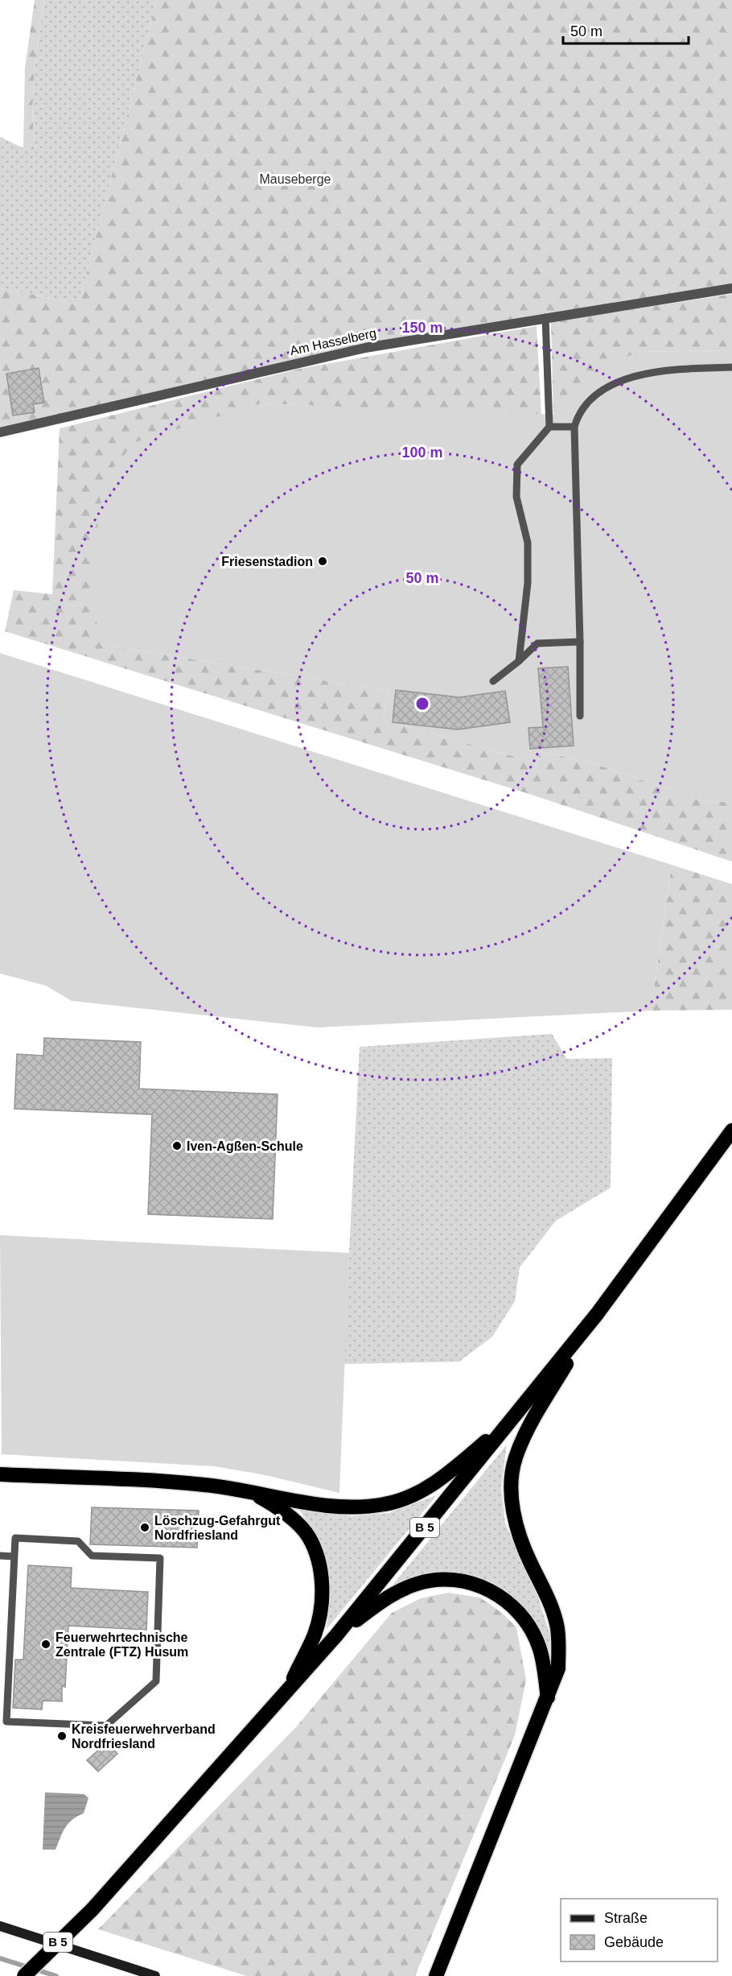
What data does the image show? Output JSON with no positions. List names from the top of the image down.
{
  "streets": {
    "highway": ["B 5"],
    "street": ["Am Hasselberg"]
  },
  "parks": ["Mauseberge"],
  "places": [
    "Friesenstadion",
    "Iven-Agßen-Schule",
    "Löschzug-Gefahrgut Nordfriesland",
    "Feuerwehrtechnische Zentrale (FTZ) Husum",
    "Kreisfeuerwehrverband Nordfriesland"
  ],
  "legend": ["Straße", "Gebäude"],
  "scale_bar": "50 m",
  "rings": ["150 m", "100 m", "50 m"]
}
